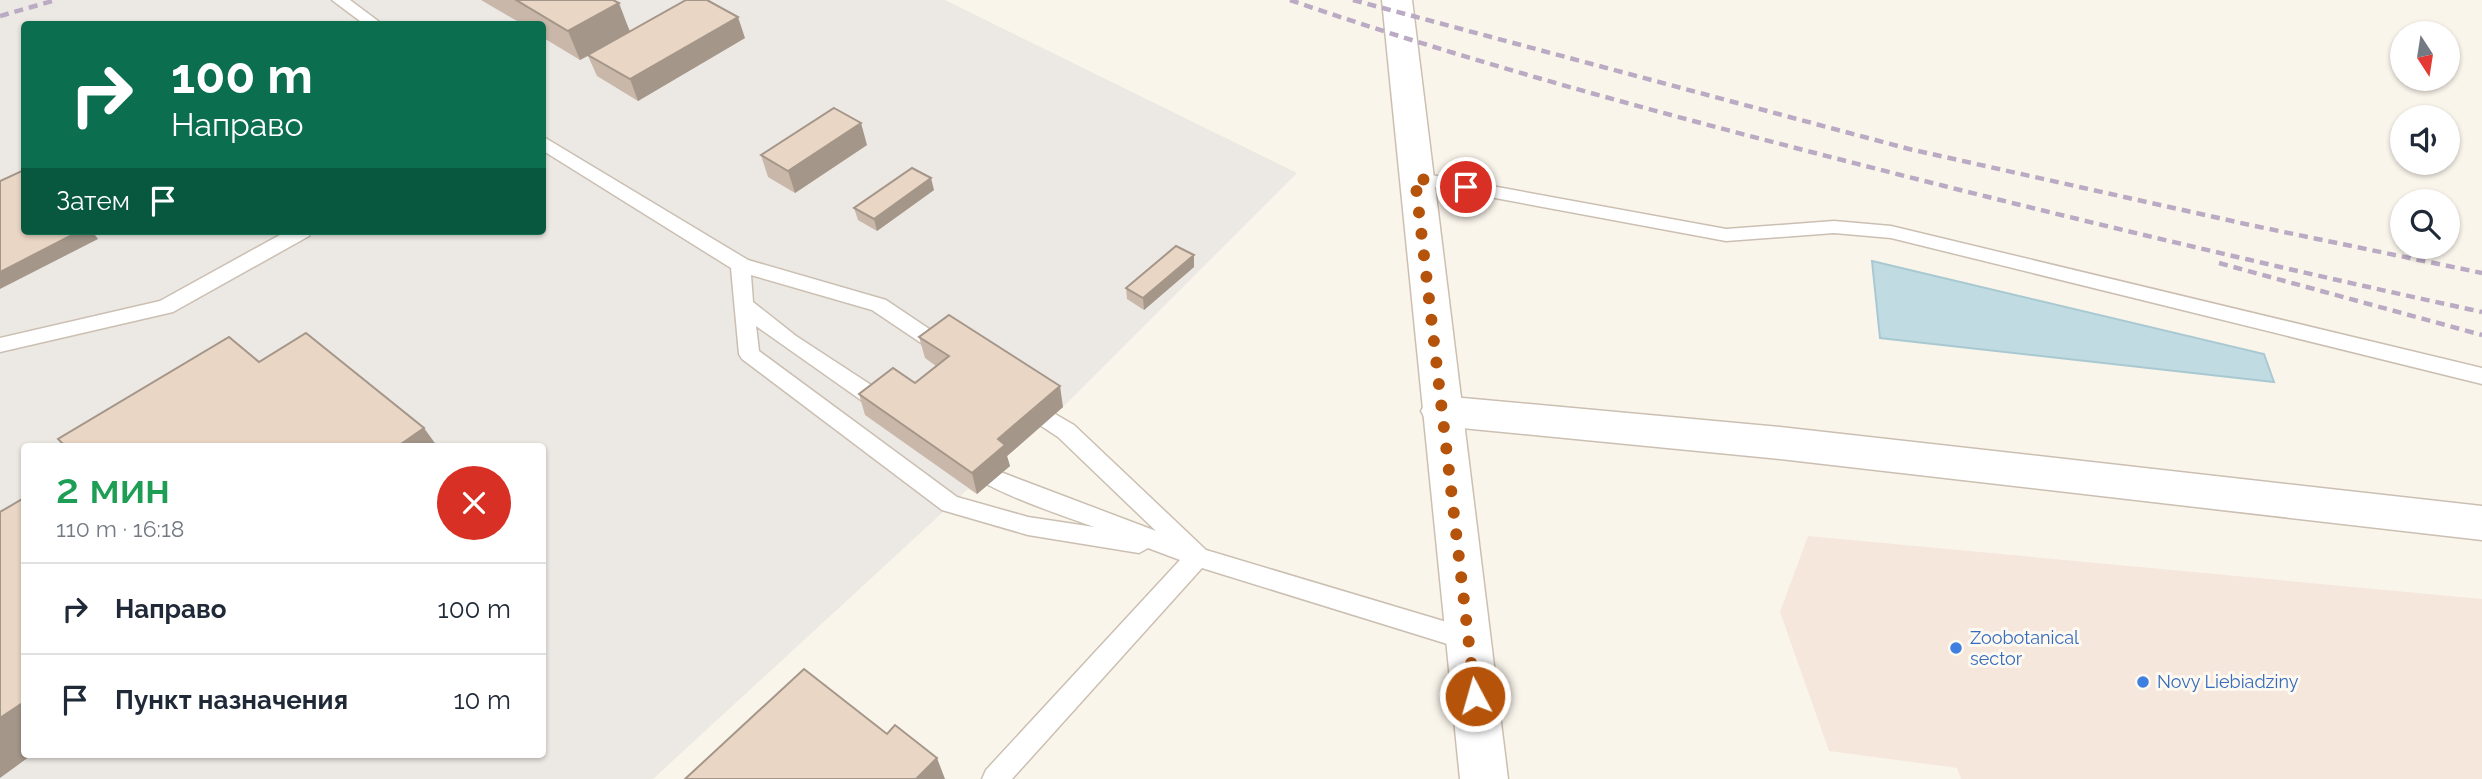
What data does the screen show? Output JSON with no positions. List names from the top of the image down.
{
  "places": ["Zoobotanical sector", "Novy Liebiadziny"],
  "north": "bottom",
  "page": {
    "turn": ["100 m", "Направо"],
    "then": "Затем",
    "heading": ["2 мин", "110 m · 16:18"],
    "list": [
      {
        "name": "Направо",
        "value": "100 m"
      },
      {
        "name": "Пункт назначения",
        "value": "10 m"
      }
    ]
  }
}
